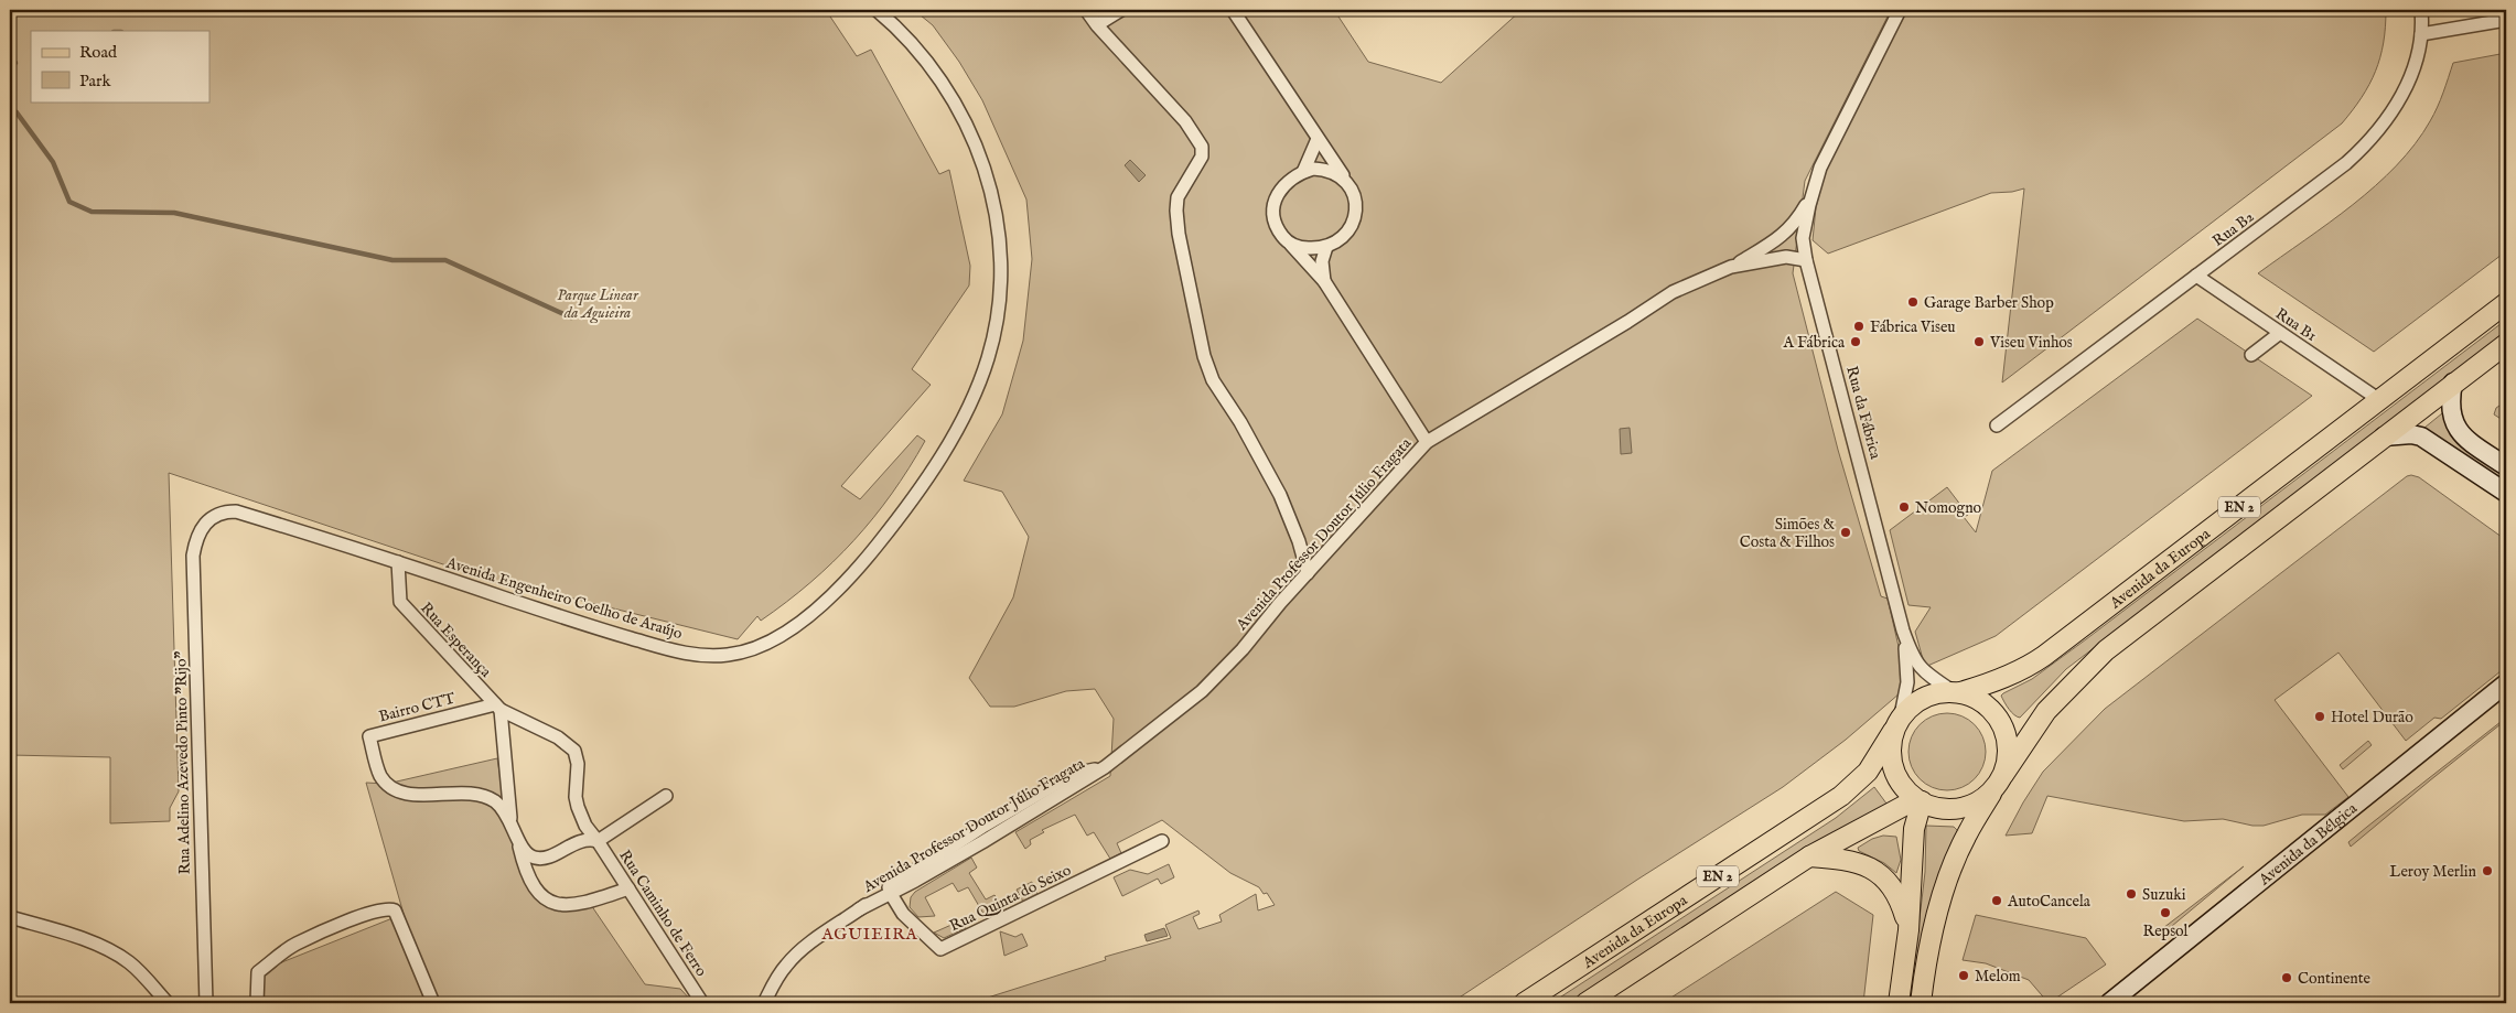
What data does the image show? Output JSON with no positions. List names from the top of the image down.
{
  "streets": {
    "main road": ["EN 2", "Avenida da Europa", "Avenida da Bélgica"],
    "street": [
      "Rua B2",
      "Rua B1",
      "Rua da Fábrica",
      "Avenida Professor Doutor Júlio Fragata",
      "Avenida Engenheiro Coelho de Araújo",
      "Rua Esperança",
      "Bairro CTT",
      "Rua Adelino Azevedo Pinto \"Rijo\"",
      "Rua Quinta do Seixo",
      "Rua Caminho de Ferro"
    ]
  },
  "crossings": [
    ["Rua B2", "Rua B1"],
    ["Rua B1", "Avenida da Europa"],
    ["Rua da Fábrica", "Avenida Professor Doutor Júlio Fragata"],
    ["EN 2", "Avenida da Europa"],
    ["Avenida Professor Doutor Júlio Fragata", "Rua Quinta do Seixo"],
    ["Avenida Engenheiro Coelho de Araújo", "Rua Esperança"],
    ["Avenida Engenheiro Coelho de Araújo", "Rua Adelino Azevedo Pinto \"Rijo\""],
    ["Rua Esperança", "Bairro CTT"],
    ["Rua Esperança", "Rua Caminho de Ferro"],
    ["Bairro CTT", "Rua Caminho de Ferro"]
  ],
  "districts": ["AGUIEIRA"],
  "parks": ["Parque Linear da Aguieira"],
  "places": [
    "Garage Barber Shop",
    "Fábrica Viseu",
    "A Fábrica",
    "Viseu Vinhos",
    "Nomogno",
    "Simões & Costa & Filhos",
    "Hotel Durão",
    "Leroy Merlin",
    "Suzuki",
    "AutoCancela",
    "Repsol",
    "Melom",
    "Continente"
  ],
  "legend": ["Road", "Park"]
}
